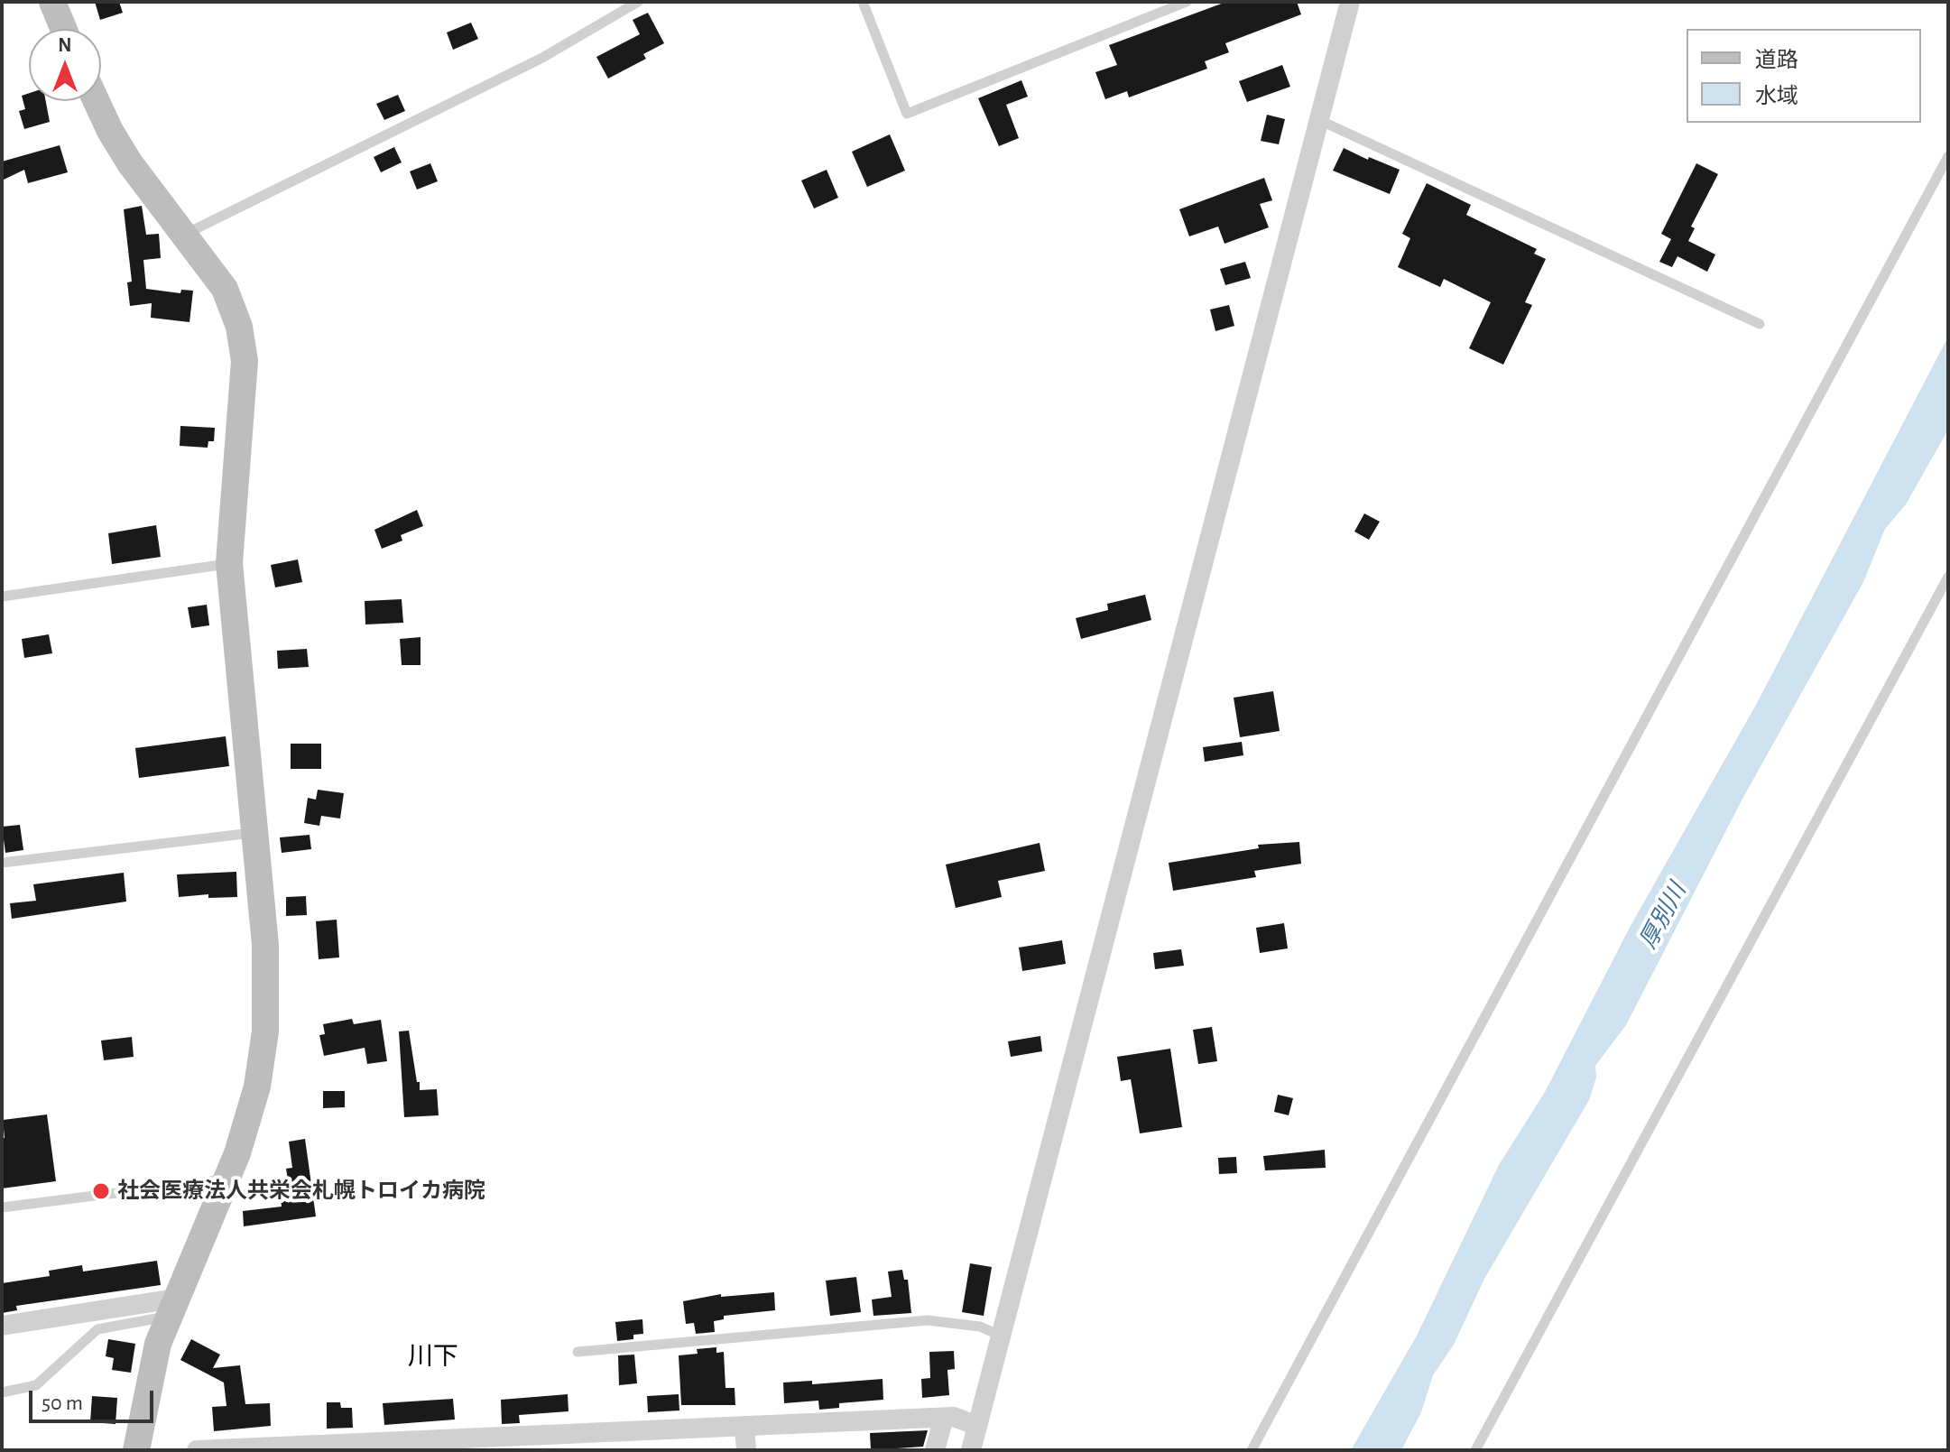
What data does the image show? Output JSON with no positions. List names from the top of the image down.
{
  "districts": ["川下"],
  "water": ["厚別川"],
  "places": ["社会医療法人共栄会札幌トロイカ病院"],
  "legend": ["道路", "水域"],
  "scale_bar": "50 m",
  "north": "top"
}
